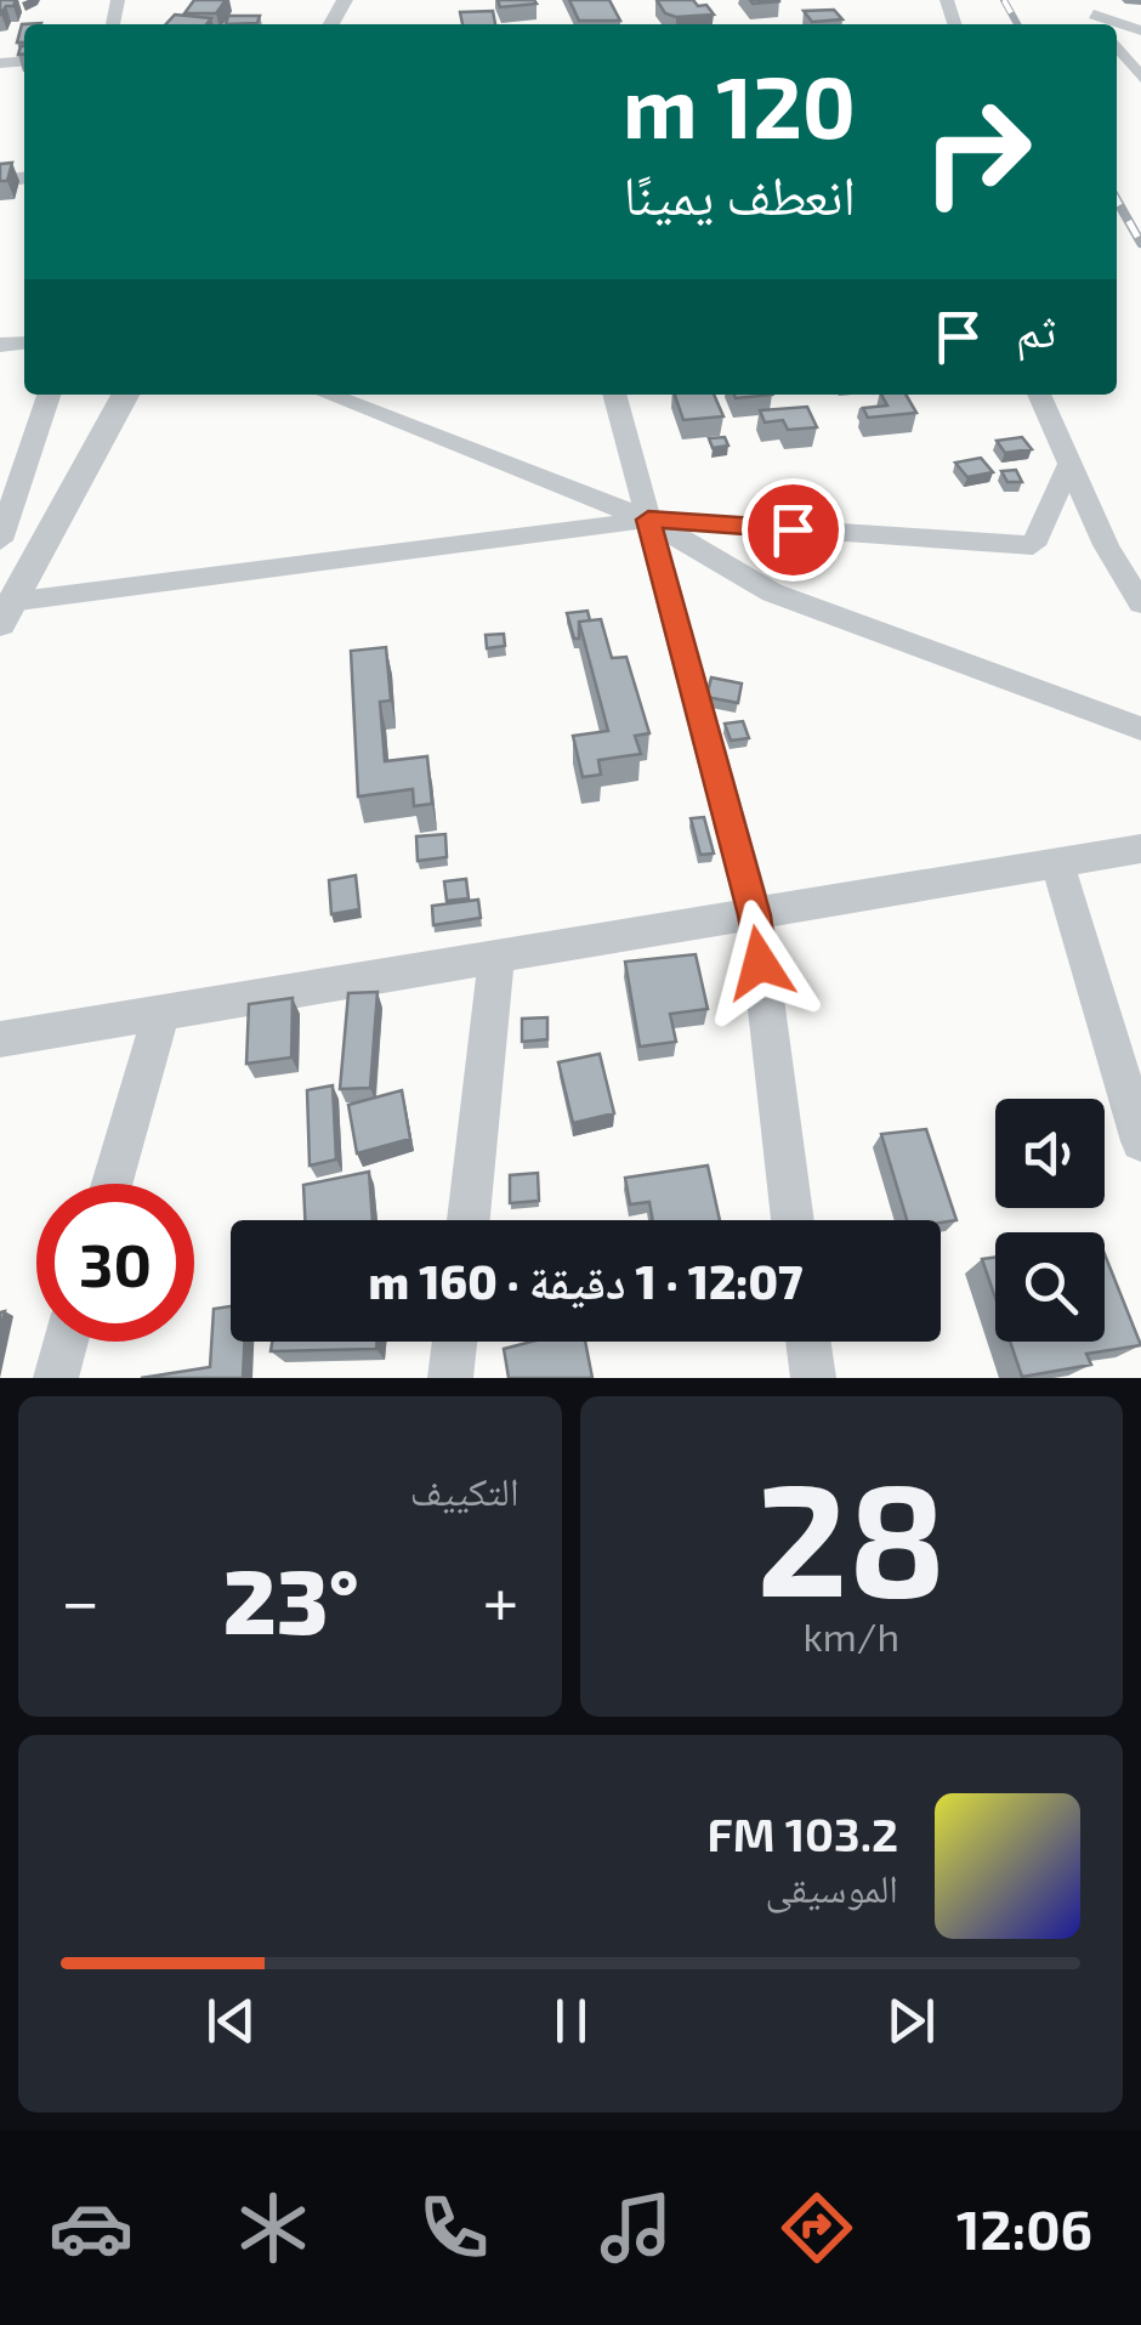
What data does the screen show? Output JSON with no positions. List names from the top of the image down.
{
  "page": {
    "turn": ["120 m", "انعطف يمينًا"],
    "then": "ثم",
    "limit": "30",
    "trip": "12:07 · 1 دقيقة · 160 m",
    "tile": [
      ["28", "km/h"],
      "التكييف"
    ],
    "heat": ["−", "23°", "+"],
    "song": ["103.2 FM", "الموسيقى"],
    "tabs": "12:06"
  }
}
